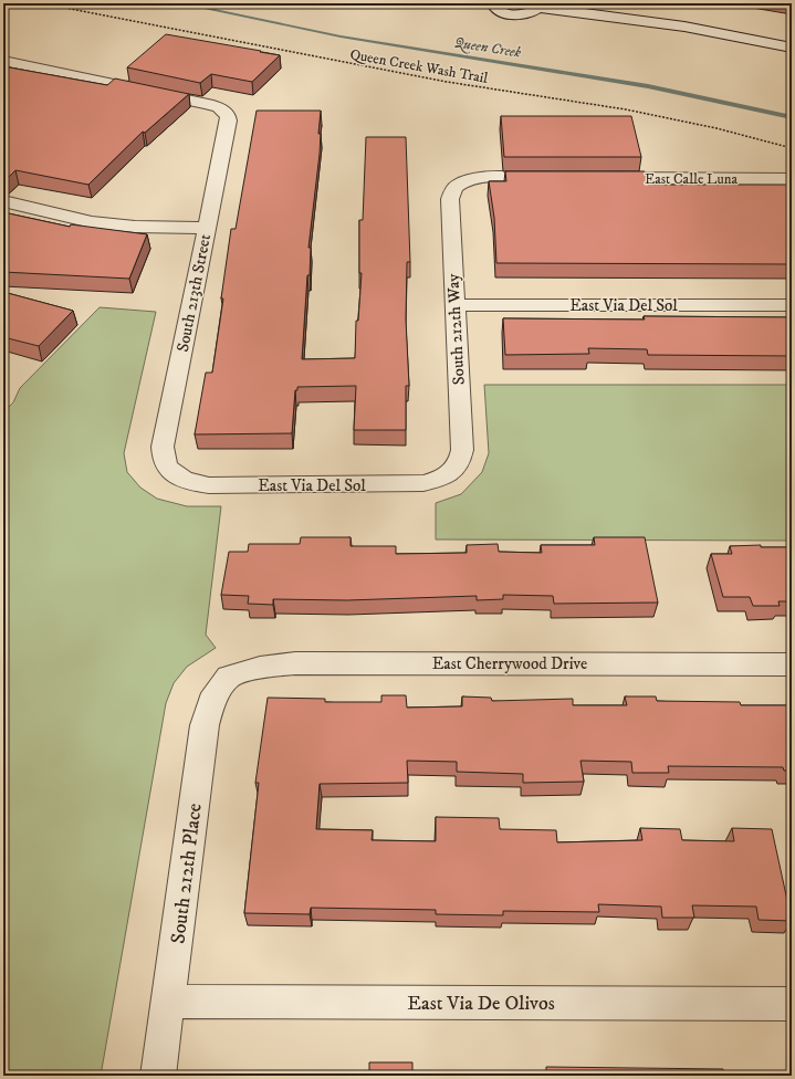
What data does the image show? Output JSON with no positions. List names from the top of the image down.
{
  "streets": {
    "street": [
      "East Calle Luna",
      "South 213th Street",
      "East Via Del Sol",
      "South 212th Way",
      "East Cherrywood Drive",
      "South 212th Place",
      "East Via De Olivos"
    ],
    "path": ["Queen Creek Wash Trail"]
  },
  "crossings": [
    ["South 213th Street", "East Via Del Sol"],
    ["East Via Del Sol", "South 212th Way"],
    ["East Cherrywood Drive", "South 212th Place"],
    ["South 212th Place", "East Via De Olivos"]
  ],
  "water": ["Queen Creek"]
}
